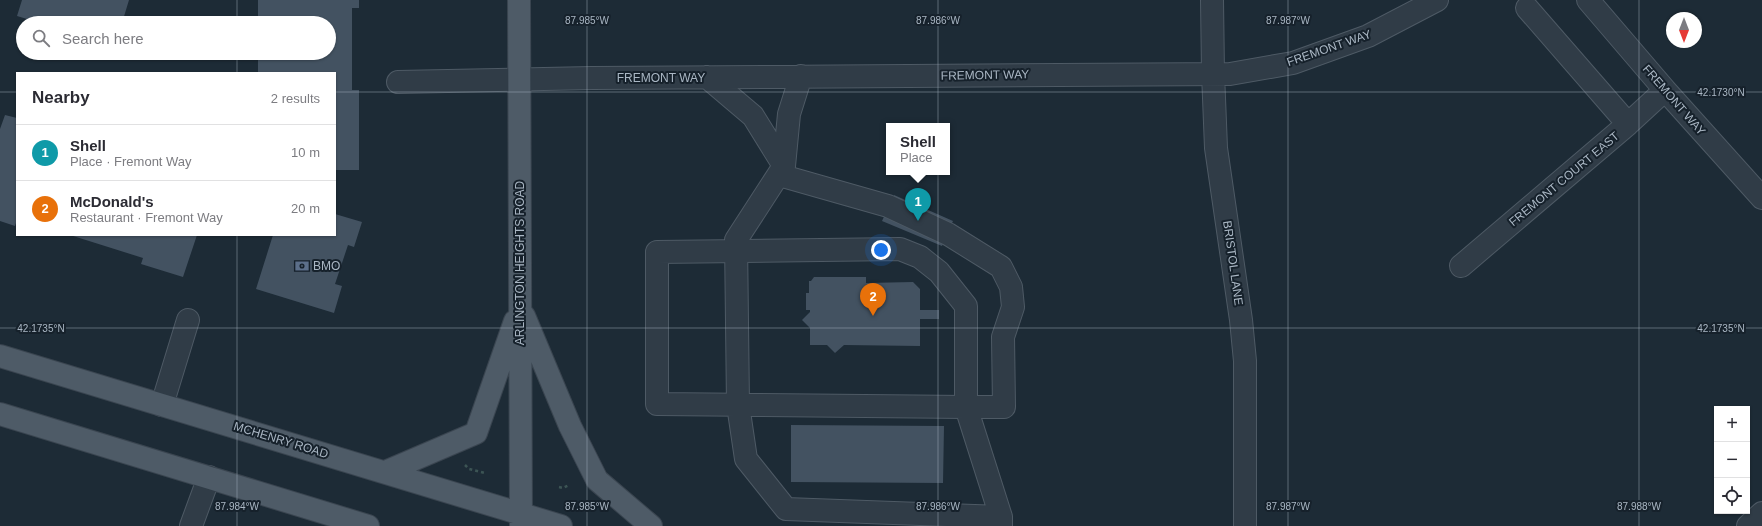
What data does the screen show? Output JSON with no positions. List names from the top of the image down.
{
  "streets": {
    "main road": ["ARLINGTON HEIGHTS ROAD", "MCHENRY ROAD"],
    "street": ["FREMONT WAY", "FREMONT COURT EAST", "BRISTOL LANE"]
  },
  "crossings": [
    ["FREMONT WAY", "FREMONT COURT EAST"],
    ["FREMONT WAY", "ARLINGTON HEIGHTS ROAD"],
    ["FREMONT WAY", "BRISTOL LANE"],
    ["ARLINGTON HEIGHTS ROAD", "MCHENRY ROAD"]
  ],
  "places": {
    "bank": ["BMO"]
  },
  "north": "bottom",
  "page": {
    "search": "Search here",
    "heading": ["Nearby", "2 results"],
    "popup": ["Shell", "Place"],
    "list": [
      {
        "mark": "1",
        "name": "Shell",
        "note": "Place · Fremont Way",
        "value": "10 m"
      },
      {
        "mark": "2",
        "name": "McDonald's",
        "note": "Restaurant · Fremont Way",
        "value": "20 m"
      }
    ],
    "pins": ["1", "2"],
    "map_buttons": ["+", "−"]
  },
  "coordinates": [
    "87.985°W",
    "87.986°W",
    "87.987°W",
    "42.1730°N",
    "42.1735°N",
    "87.984°W",
    "87.988°W"
  ]
}
